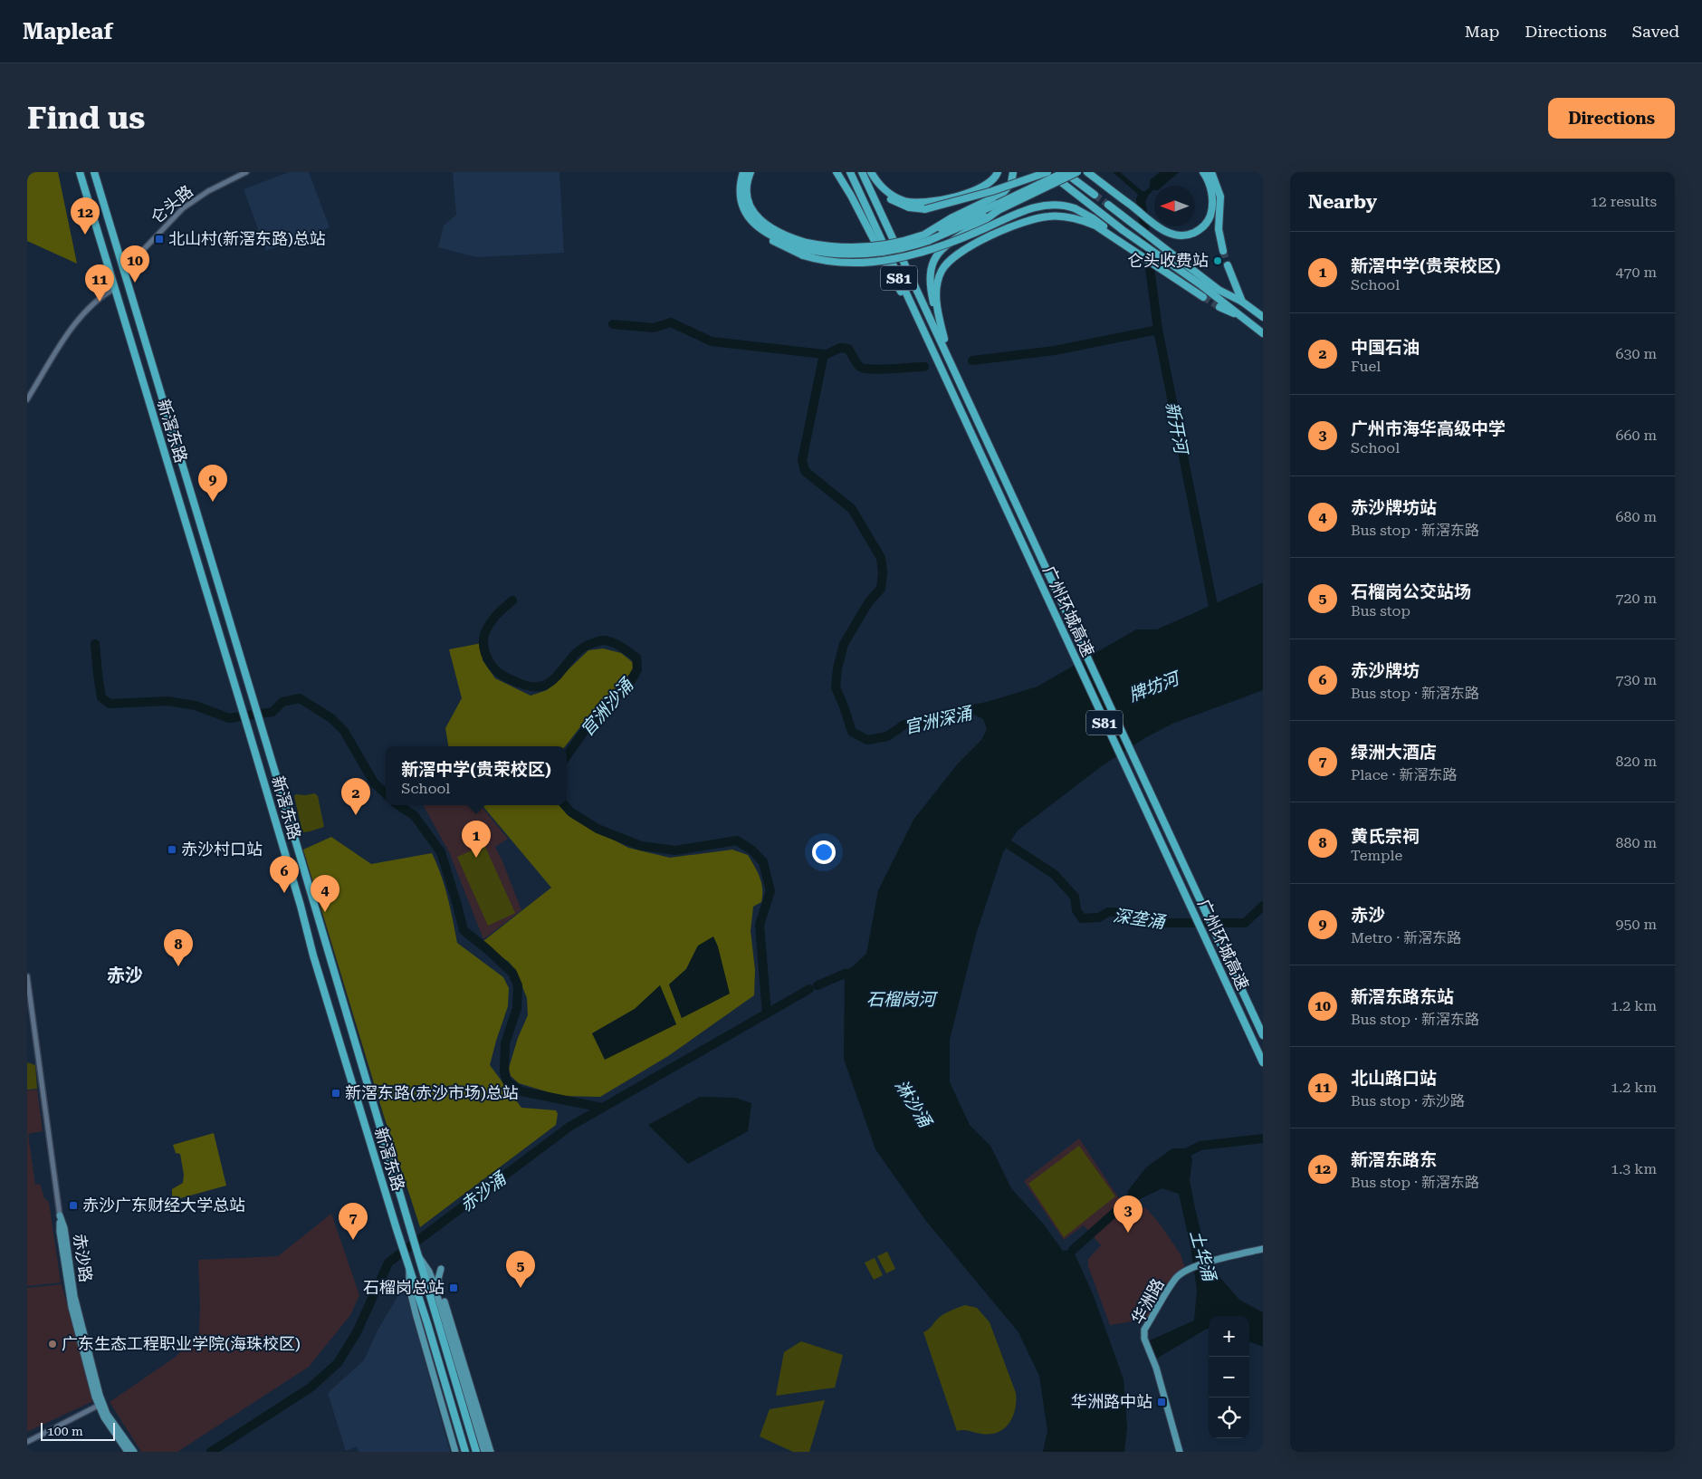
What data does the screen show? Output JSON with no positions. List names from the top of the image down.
{
  "streets": {
    "highway": ["S81", "新滘东路", "广州环城高速"],
    "main road": ["赤沙路", "华洲路"],
    "street": ["仑头路"]
  },
  "crossings": [
    ["仑头路", "新滘东路"]
  ],
  "districts": ["赤沙"],
  "water": [
    "新开河",
    "牌坊河",
    "官洲沙涌",
    "官洲深涌",
    "深垄涌",
    "石榴岗河",
    "淋沙涌",
    "赤沙涌",
    "土华涌"
  ],
  "places": {
    "transit": [
      "北山村(新滘东路)总站",
      "赤沙村口站",
      "新滘东路(赤沙市场)总站",
      "赤沙广东财经大学总站",
      "石榴岗总站",
      "华洲路中站"
    ],
    "other": ["仑头收费站", "广东生态工程职业学院(海珠校区)"]
  },
  "scale_bar": "100 m",
  "north": "left",
  "page": {
    "header": "Mapleaf",
    "nav": ["Map", "Directions", "Saved"],
    "buttons": "Directions",
    "title": "Find us",
    "heading": ["Nearby", "12 results"],
    "pins": [
      "12",
      "10",
      "11",
      "9",
      "2",
      "1",
      "6",
      "4",
      "8",
      "3",
      "7",
      "5"
    ],
    "list": [
      {
        "mark": "1",
        "name": "新滘中学(贵荣校区)",
        "note": "School",
        "value": "470 m"
      },
      {
        "mark": "2",
        "name": "中国石油",
        "note": "Fuel",
        "value": "630 m"
      },
      {
        "mark": "3",
        "name": "广州市海华高级中学",
        "note": "School",
        "value": "660 m"
      },
      {
        "mark": "4",
        "name": "赤沙牌坊站",
        "note": "Bus stop · 新滘东路",
        "value": "680 m"
      },
      {
        "mark": "5",
        "name": "石榴岗公交站场",
        "note": "Bus stop",
        "value": "720 m"
      },
      {
        "mark": "6",
        "name": "赤沙牌坊",
        "note": "Bus stop · 新滘东路",
        "value": "730 m"
      },
      {
        "mark": "7",
        "name": "绿洲大酒店",
        "note": "Place · 新滘东路",
        "value": "820 m"
      },
      {
        "mark": "8",
        "name": "黄氏宗祠",
        "note": "Temple",
        "value": "880 m"
      },
      {
        "mark": "9",
        "name": "赤沙",
        "note": "Metro · 新滘东路",
        "value": "950 m"
      },
      {
        "mark": "10",
        "name": "新滘东路东站",
        "note": "Bus stop · 新滘东路",
        "value": "1.2 km"
      },
      {
        "mark": "11",
        "name": "北山路口站",
        "note": "Bus stop · 赤沙路",
        "value": "1.2 km"
      },
      {
        "mark": "12",
        "name": "新滘东路东",
        "note": "Bus stop · 新滘东路",
        "value": "1.3 km"
      }
    ],
    "popup": ["新滘中学(贵荣校区)", "School"],
    "map_buttons": ["+", "−"],
    "scale": "100 m"
  }
}
